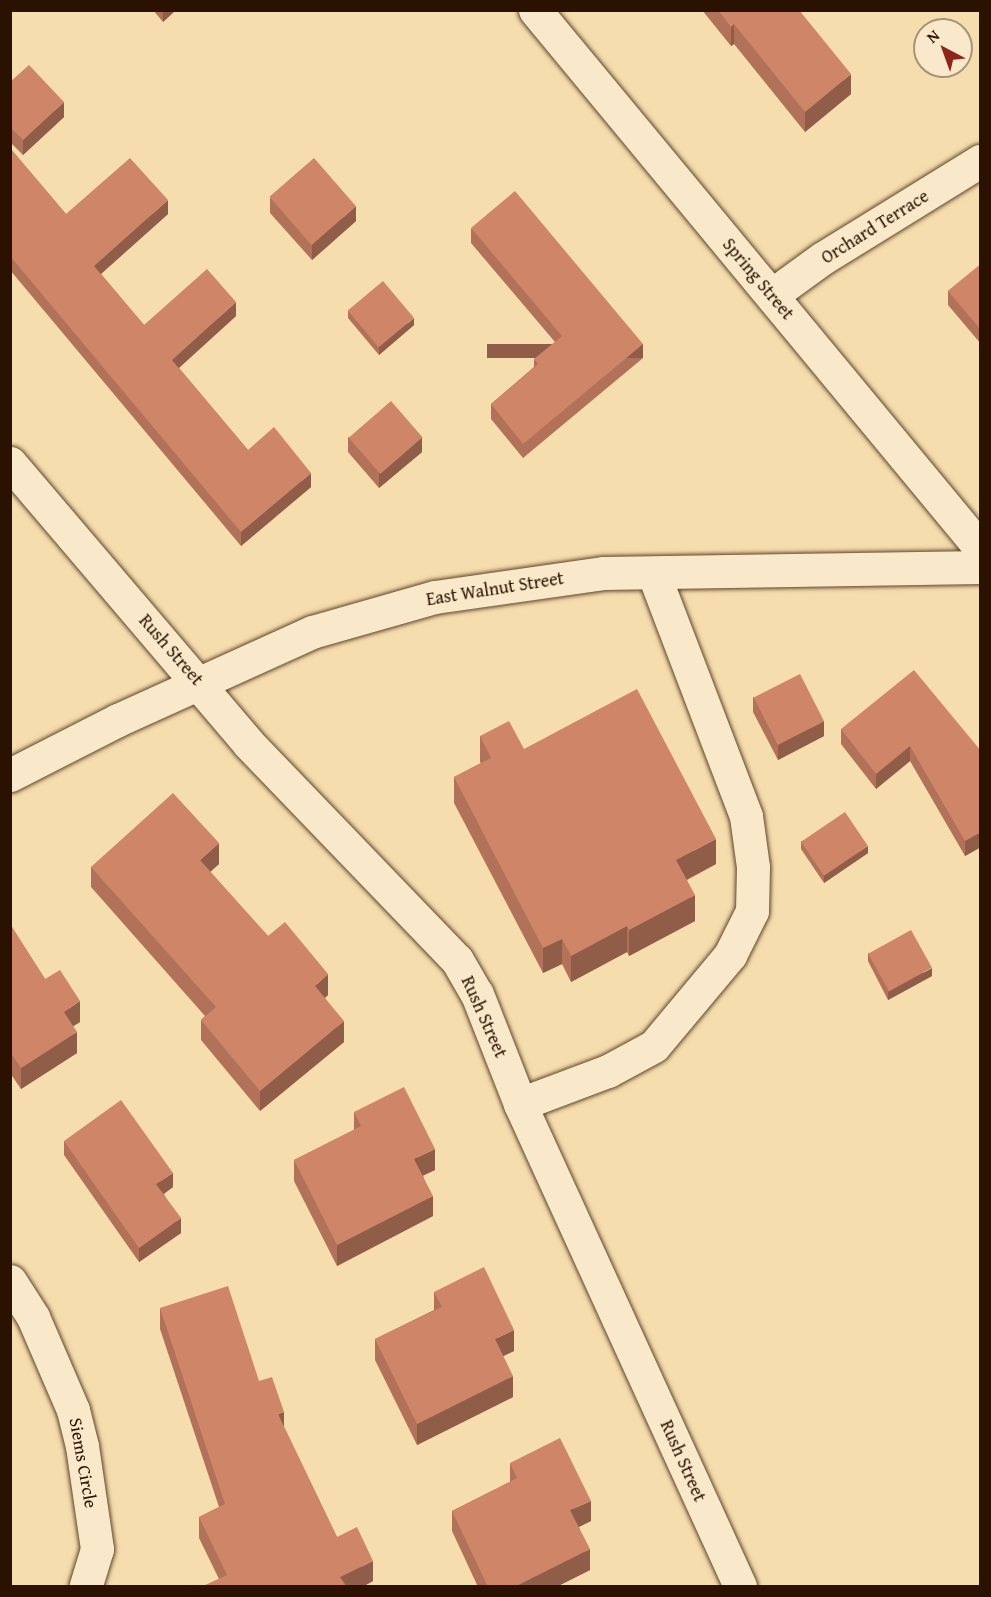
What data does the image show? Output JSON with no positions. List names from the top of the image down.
{
  "streets": {
    "street": [
      "Orchard Terrace",
      "Spring Street",
      "East Walnut Street",
      "Rush Street",
      "Siems Circle"
    ]
  },
  "crossings": [
    ["Orchard Terrace", "Spring Street"],
    ["East Walnut Street", "Rush Street"]
  ],
  "north": "top left"
}
